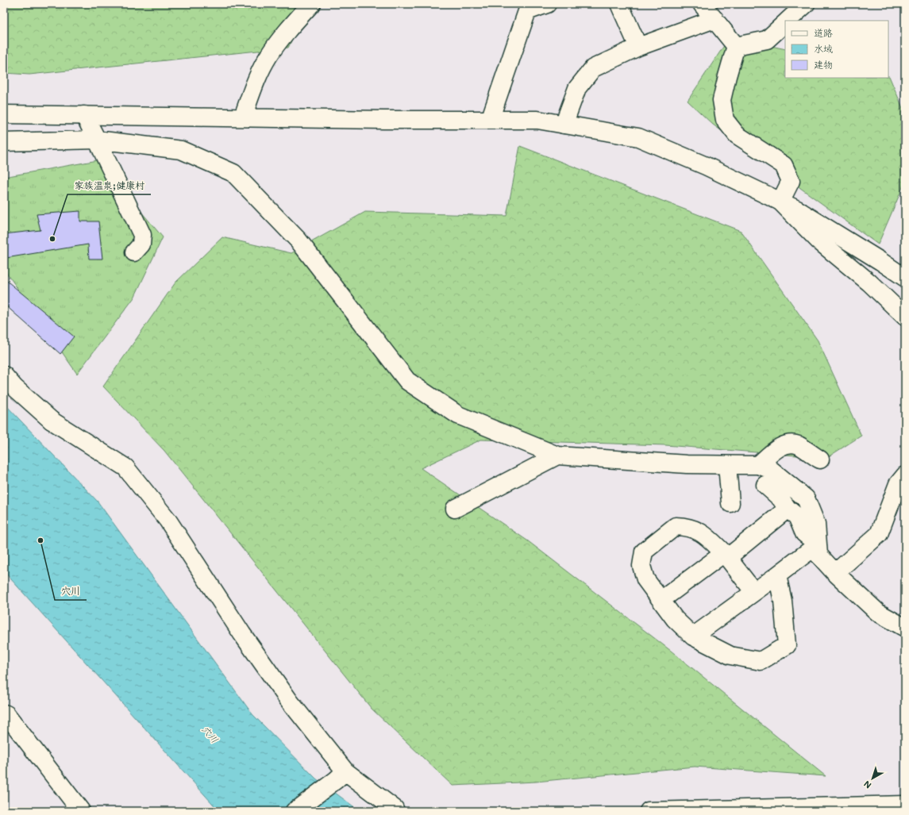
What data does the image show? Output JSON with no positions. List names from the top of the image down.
{
  "water": ["穴川"],
  "places": ["家族温泉;健康村", "穴川"],
  "legend": ["道路", "水域", "建物"],
  "north": "bottom left"
}
